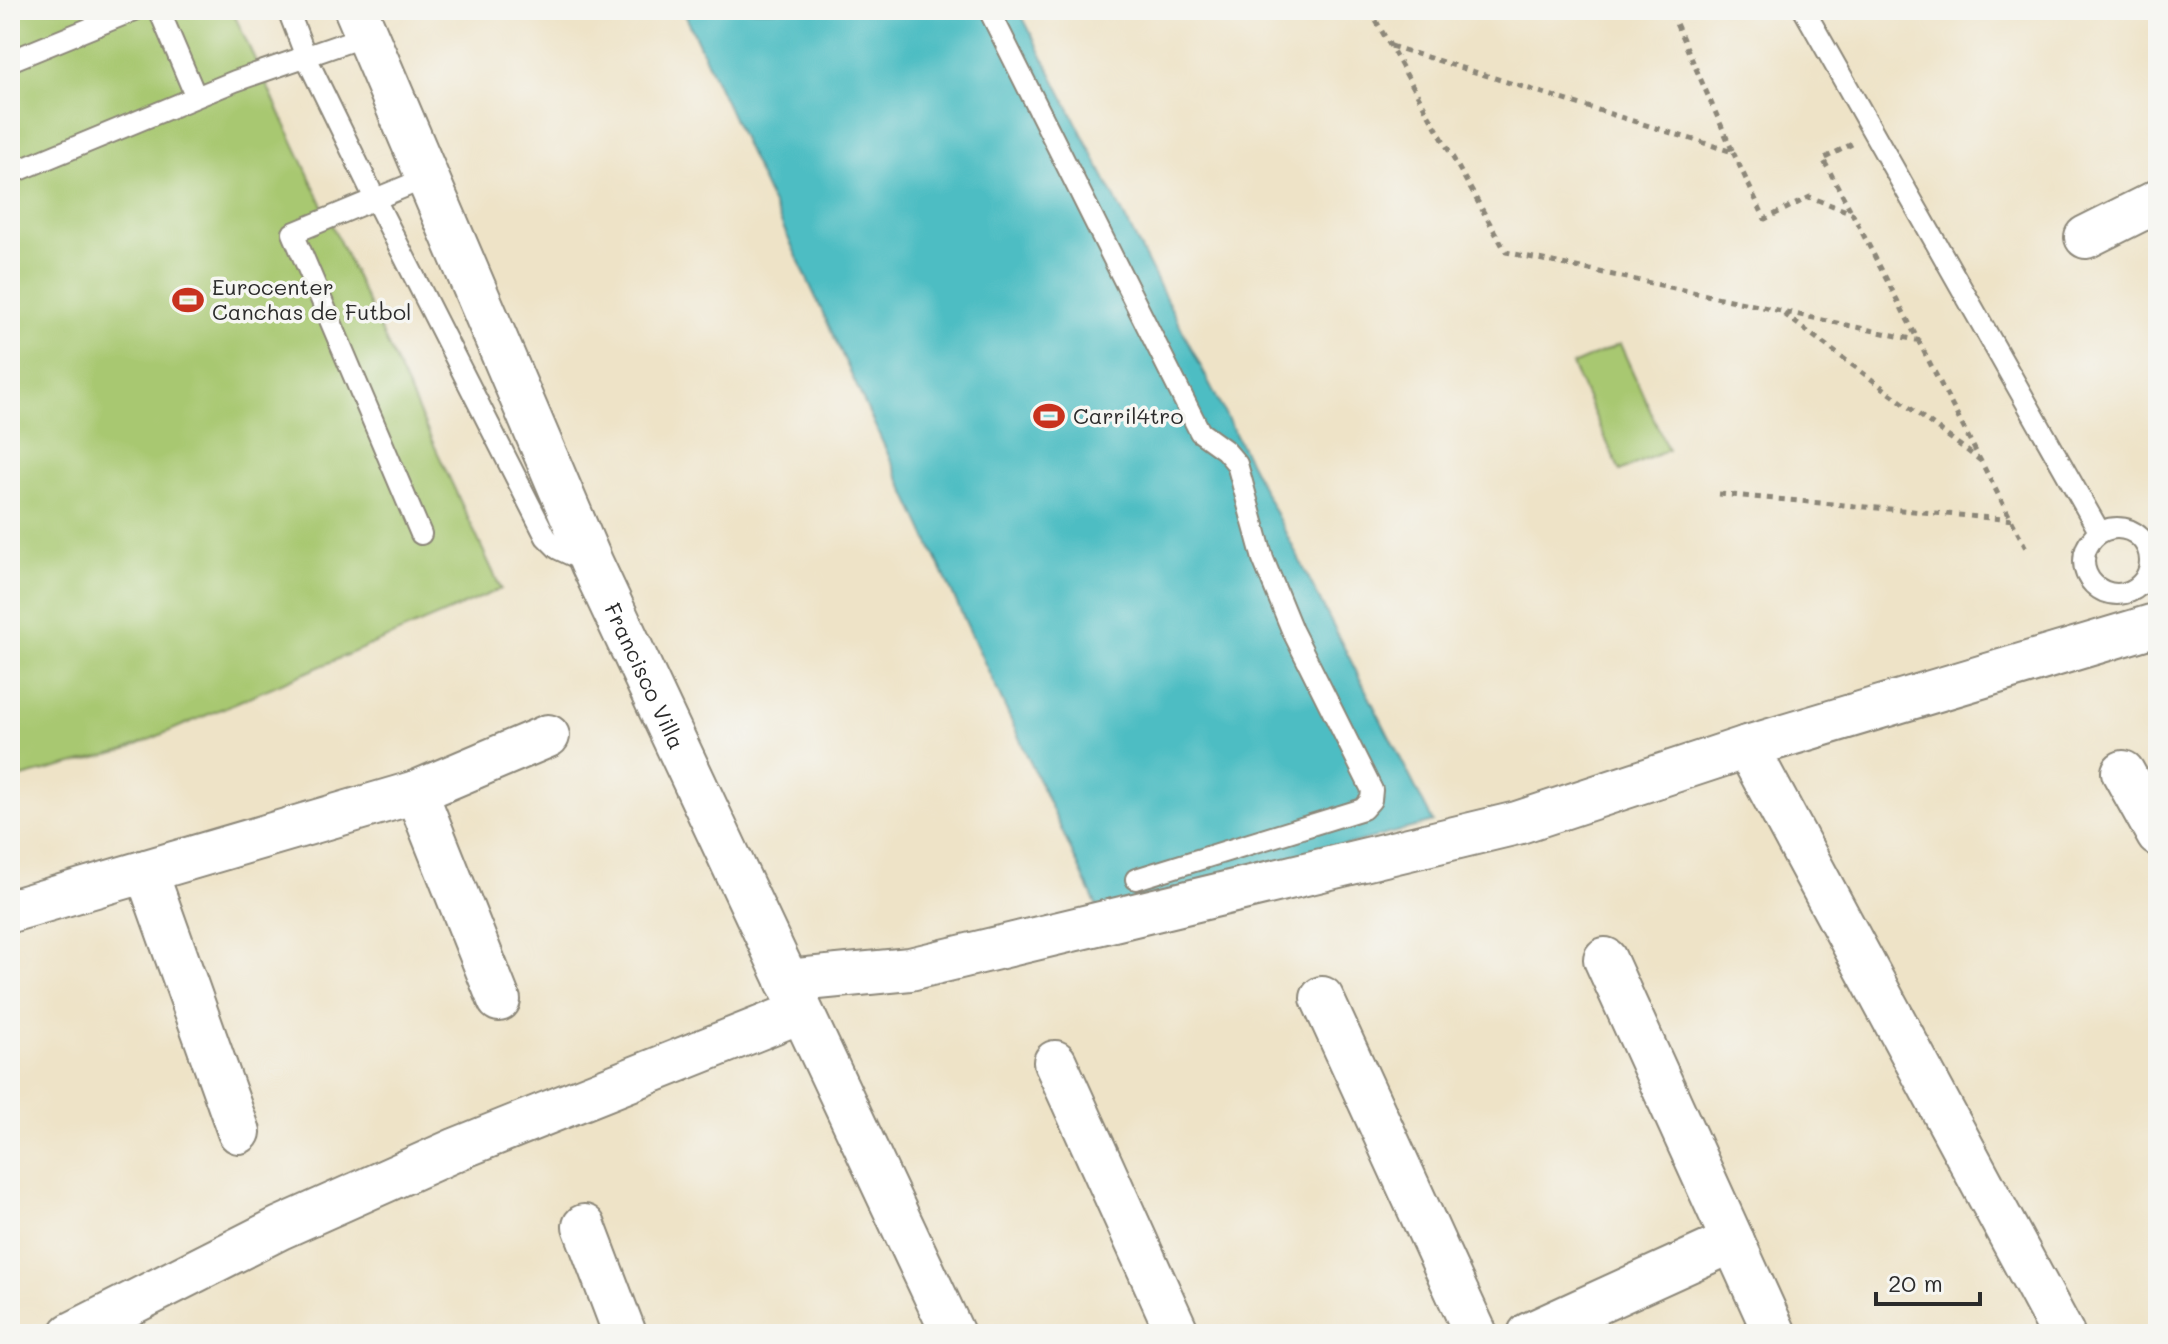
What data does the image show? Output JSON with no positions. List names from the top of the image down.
{
  "streets": {
    "street": ["Francisco Villa"]
  },
  "places": {
    "sports": ["Eurocenter Canchas de Futbol", "Carril4tro"]
  },
  "scale_bar": "20 m"
}
